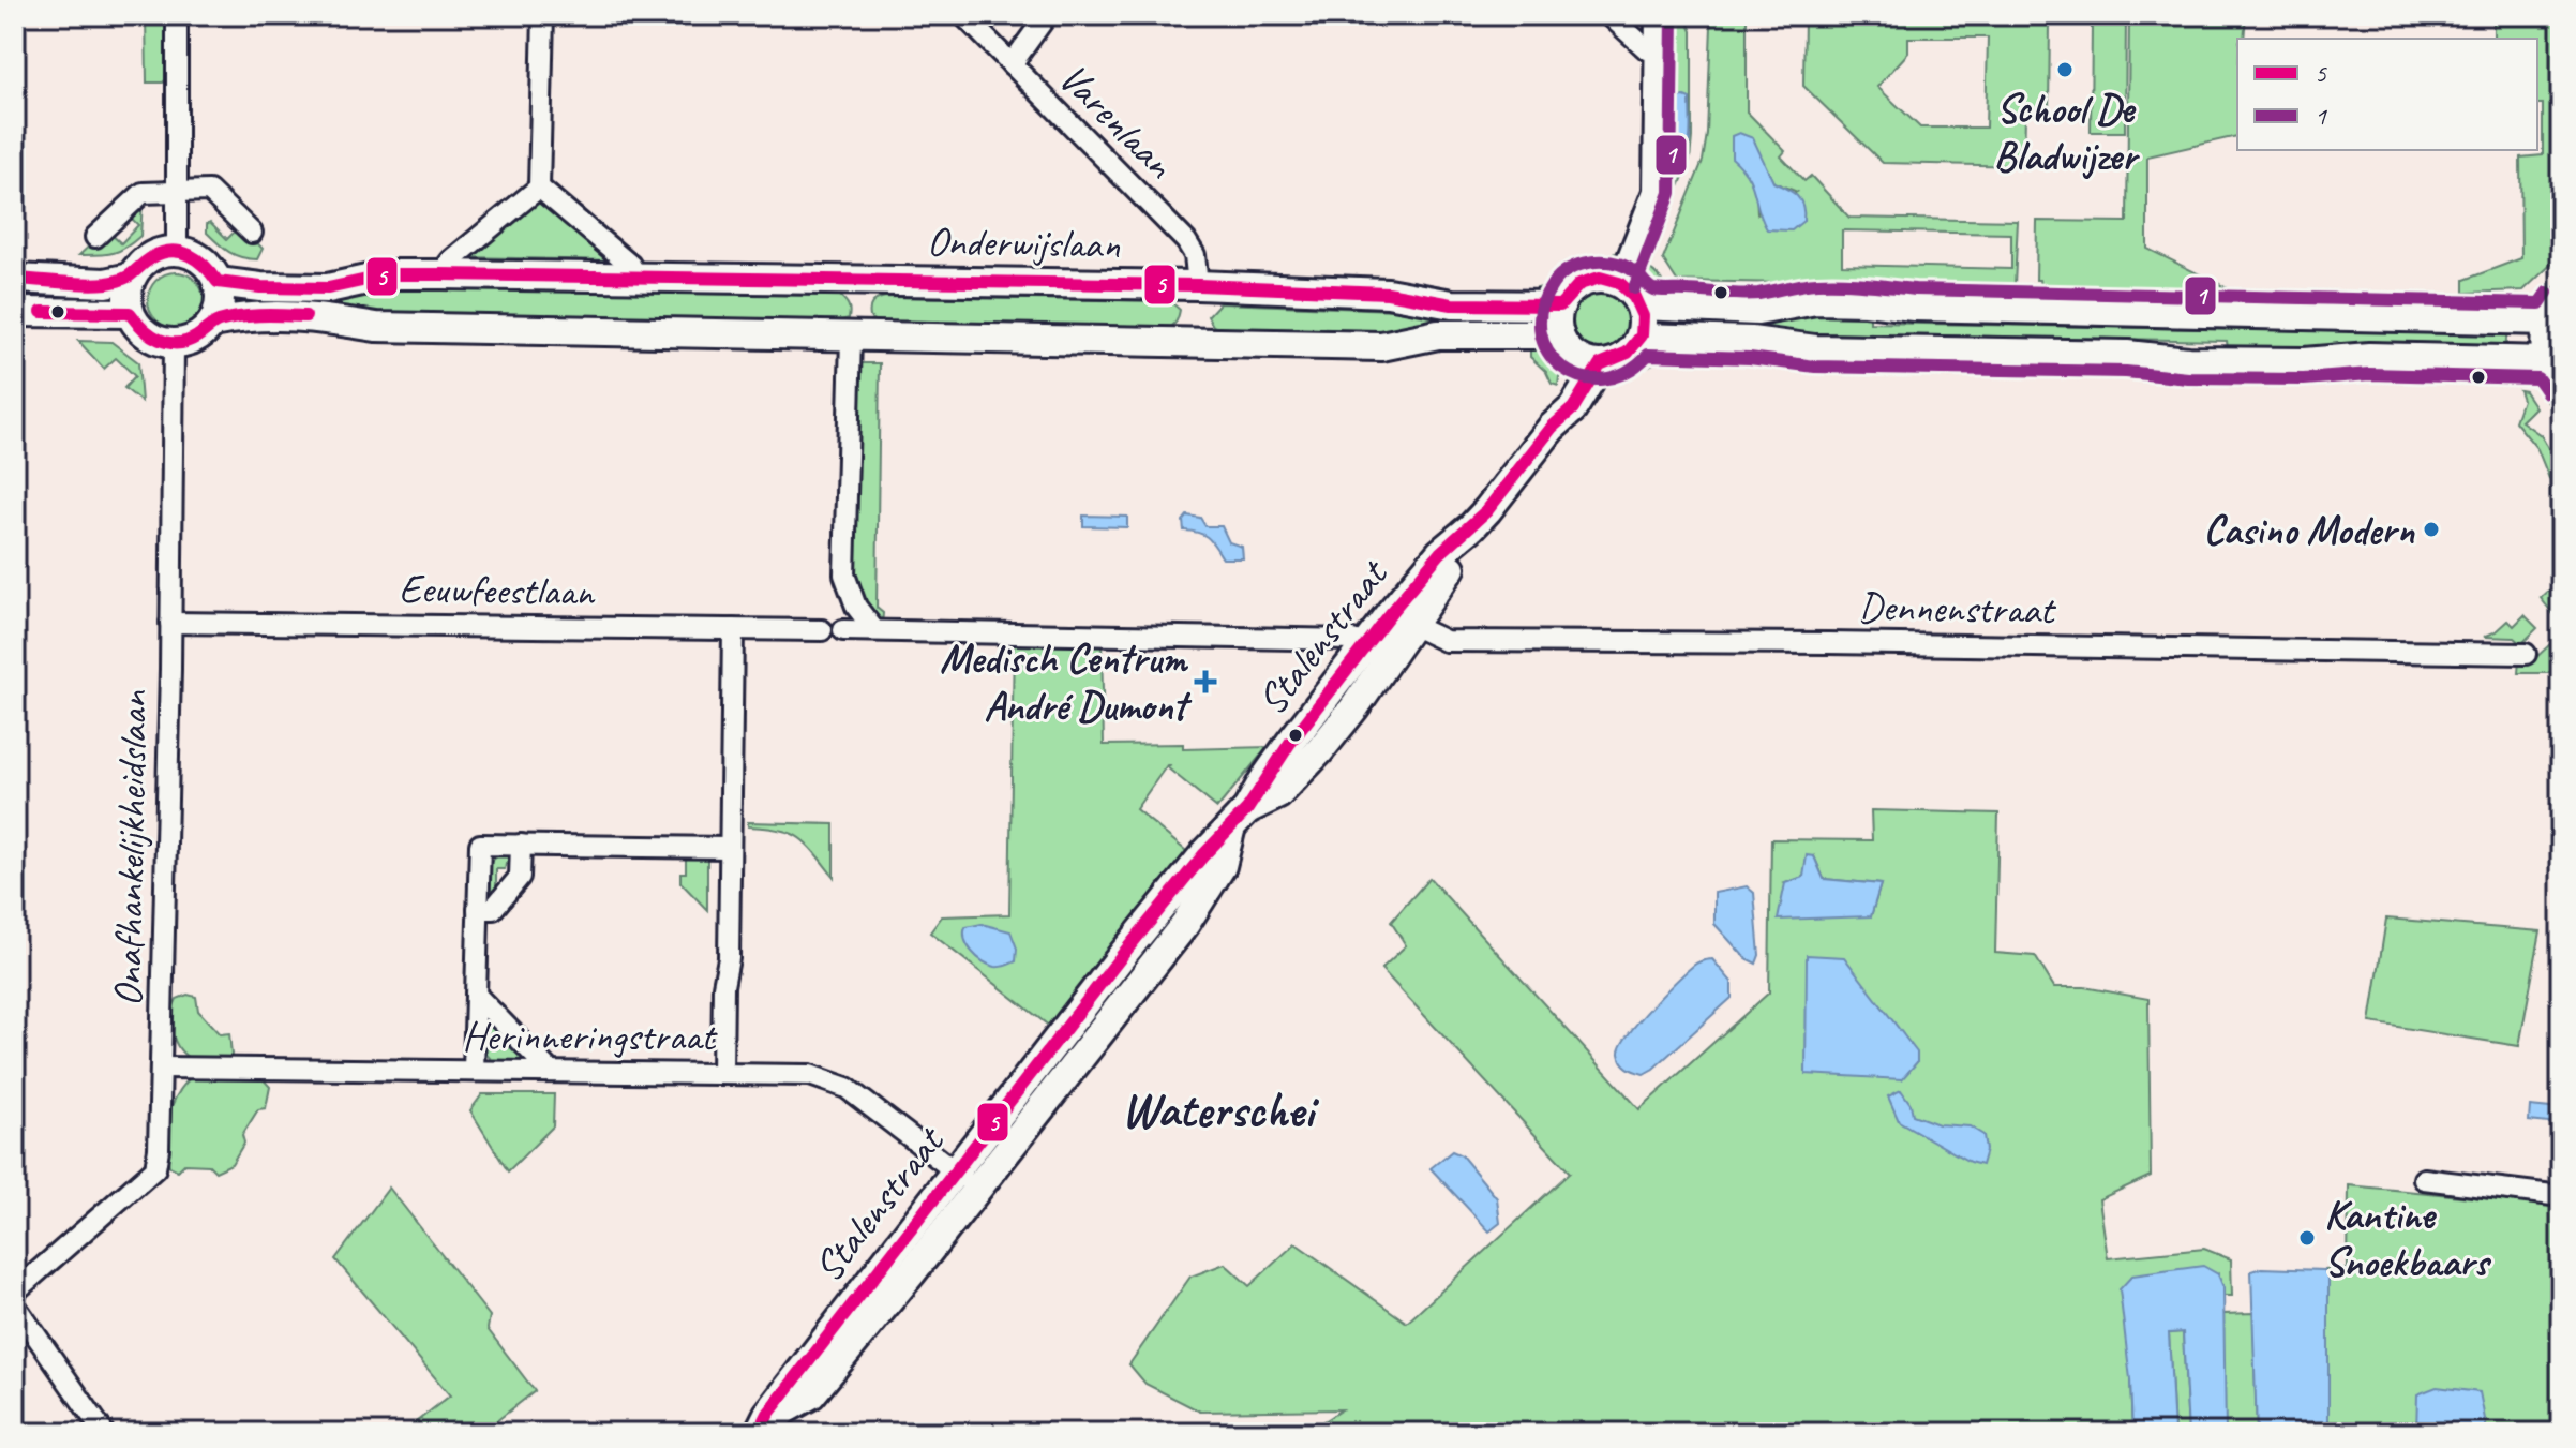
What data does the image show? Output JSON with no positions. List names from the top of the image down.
{
  "streets": {
    "main road": ["Onderwijslaan", "Stalenstraat"],
    "street": [
      "Varenlaan",
      "Eeuwfeestlaan",
      "Dennenstraat",
      "Onafhankelijkheidslaan",
      "Herinneringstraat"
    ]
  },
  "crossings": [
    ["Varenlaan", "Onderwijslaan"],
    ["Onderwijslaan", "Stalenstraat"],
    ["Onderwijslaan", "Onafhankelijkheidslaan"],
    ["Eeuwfeestlaan", "Onafhankelijkheidslaan"],
    ["Dennenstraat", "Stalenstraat"],
    ["Stalenstraat", "Herinneringstraat"],
    ["Onafhankelijkheidslaan", "Herinneringstraat"]
  ],
  "districts": ["Waterschei"],
  "places": {
    "other": ["School De Bladwijzer", "Casino Modern", "Kantine Snoekbaars"],
    "health": ["Medisch Centrum André Dumont"]
  },
  "lines": ["transit line 1", "transit line 5"],
  "legend": ["5", "1"]
}
